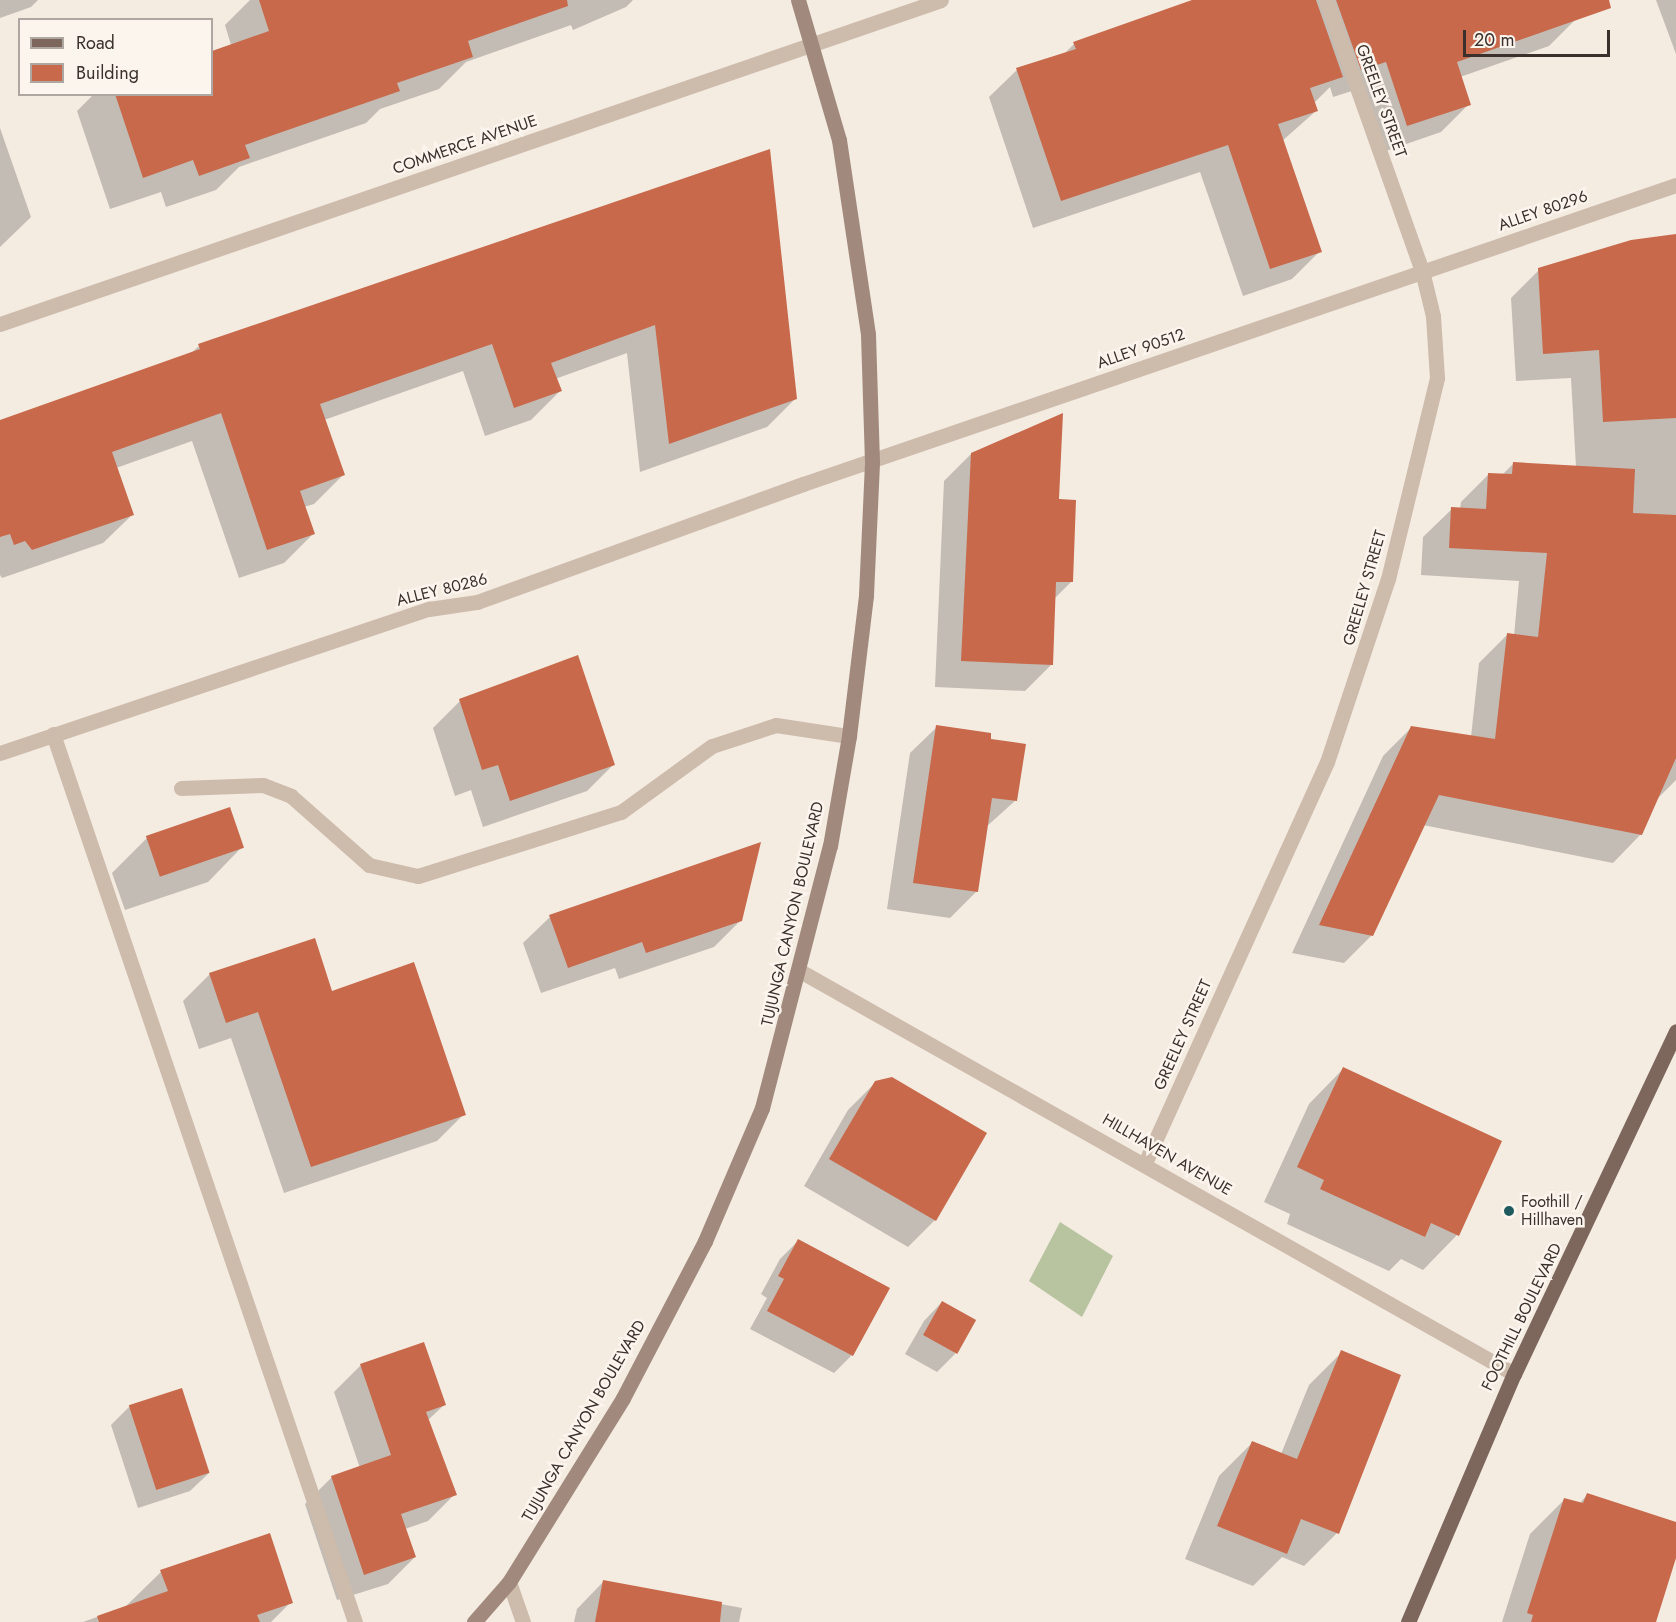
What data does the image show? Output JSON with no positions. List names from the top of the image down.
{
  "streets": {
    "main road": ["TUJUNGA CANYON BOULEVARD", "FOOTHILL BOULEVARD"],
    "street": [
      "GREELEY STREET",
      "COMMERCE AVENUE",
      "ALLEY 80296",
      "ALLEY 90512",
      "ALLEY 80286",
      "HILLHAVEN AVENUE"
    ]
  },
  "crossings": [
    ["GREELEY STREET", "ALLEY 80296"],
    ["GREELEY STREET", "ALLEY 90512"],
    ["GREELEY STREET", "HILLHAVEN AVENUE"],
    ["COMMERCE AVENUE", "TUJUNGA CANYON BOULEVARD"],
    ["ALLEY 80296", "ALLEY 90512"],
    ["ALLEY 90512", "ALLEY 80286"],
    ["ALLEY 90512", "TUJUNGA CANYON BOULEVARD"],
    ["ALLEY 80286", "TUJUNGA CANYON BOULEVARD"],
    ["TUJUNGA CANYON BOULEVARD", "HILLHAVEN AVENUE"],
    ["HILLHAVEN AVENUE", "FOOTHILL BOULEVARD"]
  ],
  "places": ["Foothill / Hillhaven"],
  "legend": ["Road", "Building"],
  "scale_bar": "20 m"
}
